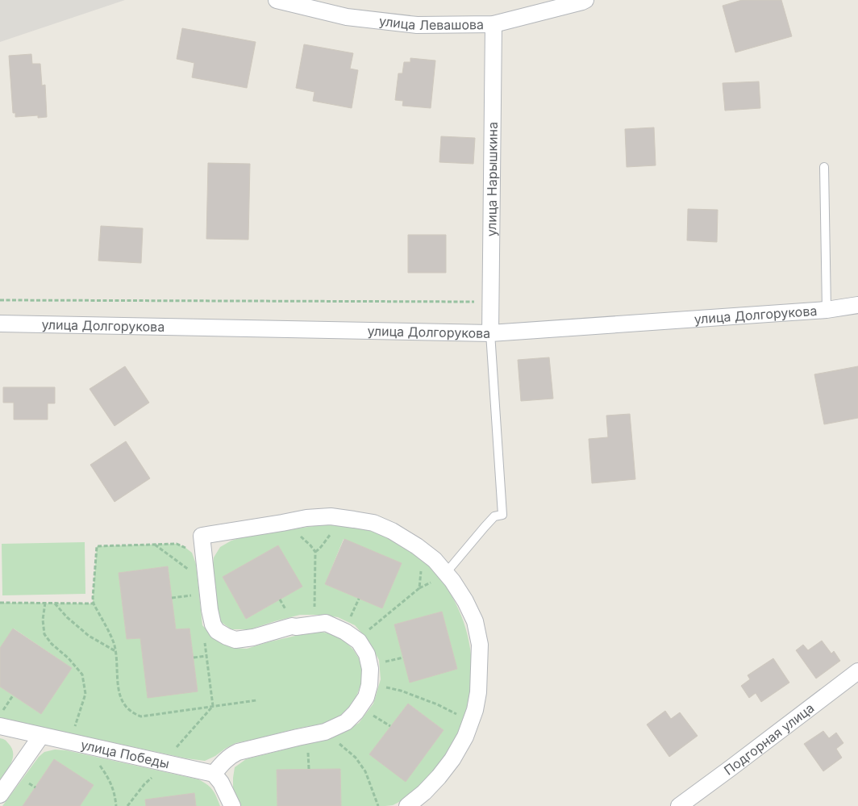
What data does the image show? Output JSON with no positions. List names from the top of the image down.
{
  "streets": {
    "street": [
      "улица Левашова",
      "улица Нарышкина",
      "улица Долгорукова",
      "Подгорная улица",
      "улица Победы"
    ]
  },
  "crossings": [
    ["улица Левашова", "улица Нарышкина"],
    ["улица Нарышкина", "улица Долгорукова"]
  ]
}
